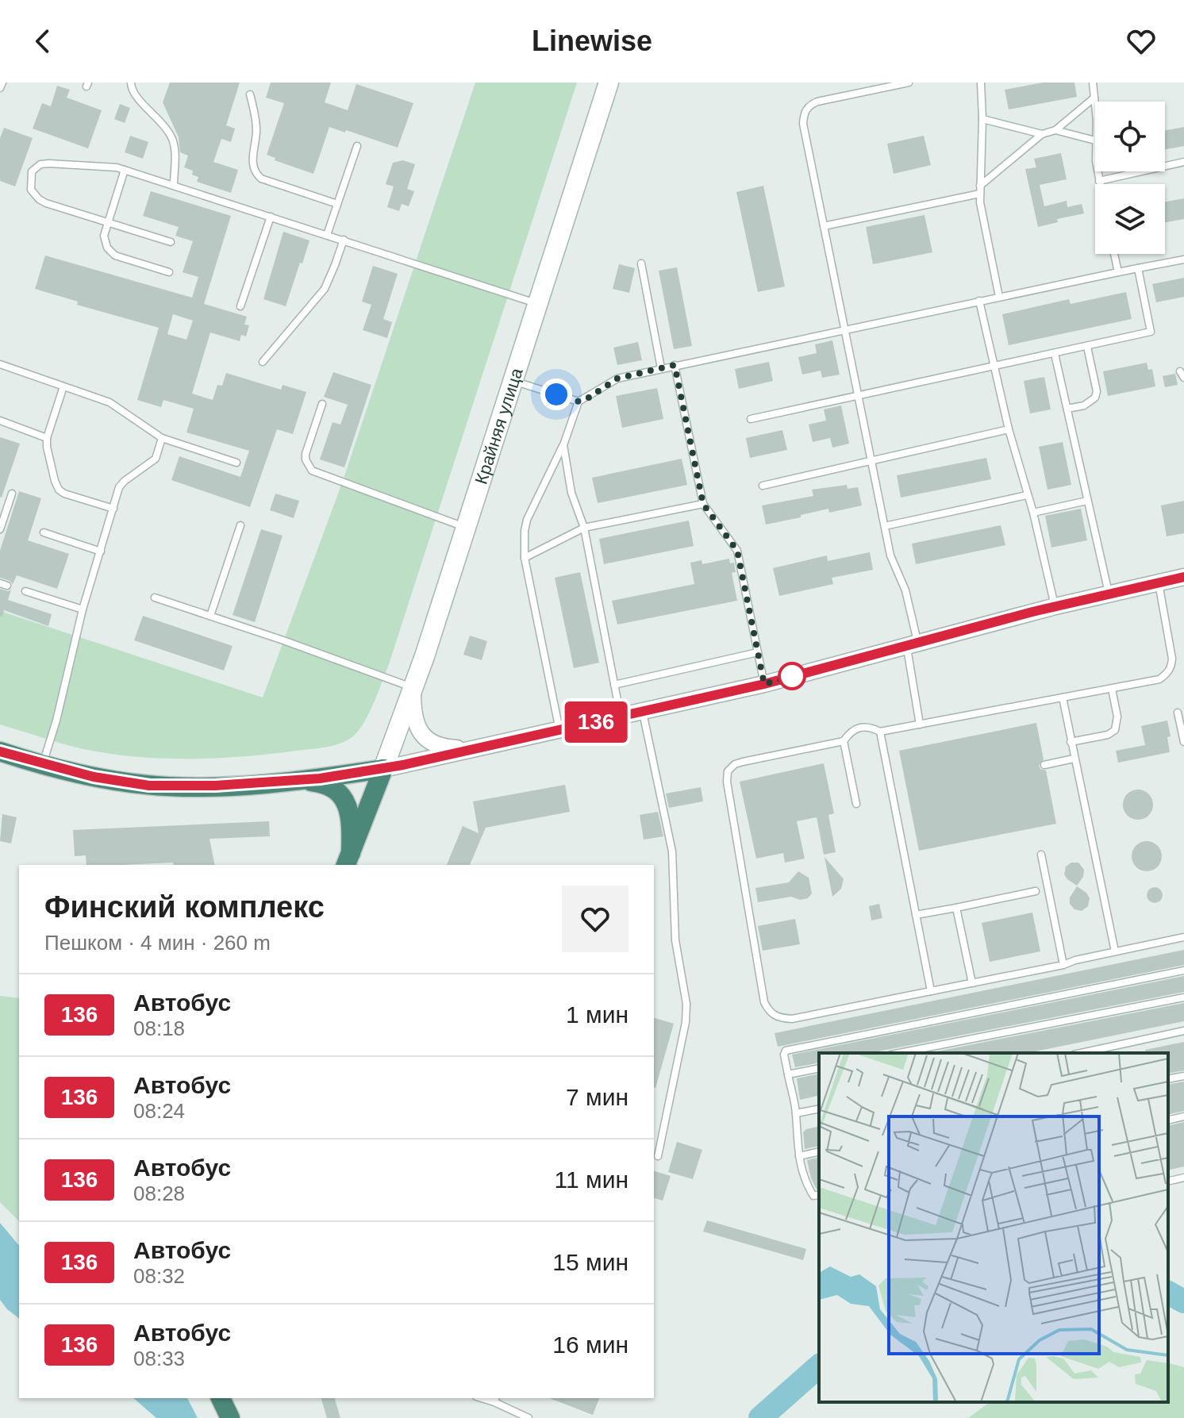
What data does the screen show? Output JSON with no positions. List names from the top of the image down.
{
  "streets": {
    "main road": ["Крайняя улица"]
  },
  "lines": ["bus line 136"],
  "page": {
    "header": "Linewise",
    "on_map": "136",
    "heading": ["Финский комплекс", "Пешком · 4 мин · 260 m"],
    "list": [
      {
        "mark": "136",
        "name": "Автобус",
        "note": "08:18",
        "value": "1 мин"
      },
      {
        "mark": "136",
        "name": "Автобус",
        "note": "08:24",
        "value": "7 мин"
      },
      {
        "mark": "136",
        "name": "Автобус",
        "note": "08:28",
        "value": "11 мин"
      },
      {
        "mark": "136",
        "name": "Автобус",
        "note": "08:32",
        "value": "15 мин"
      },
      {
        "mark": "136",
        "name": "Автобус",
        "note": "08:33",
        "value": "16 мин"
      }
    ]
  }
}
